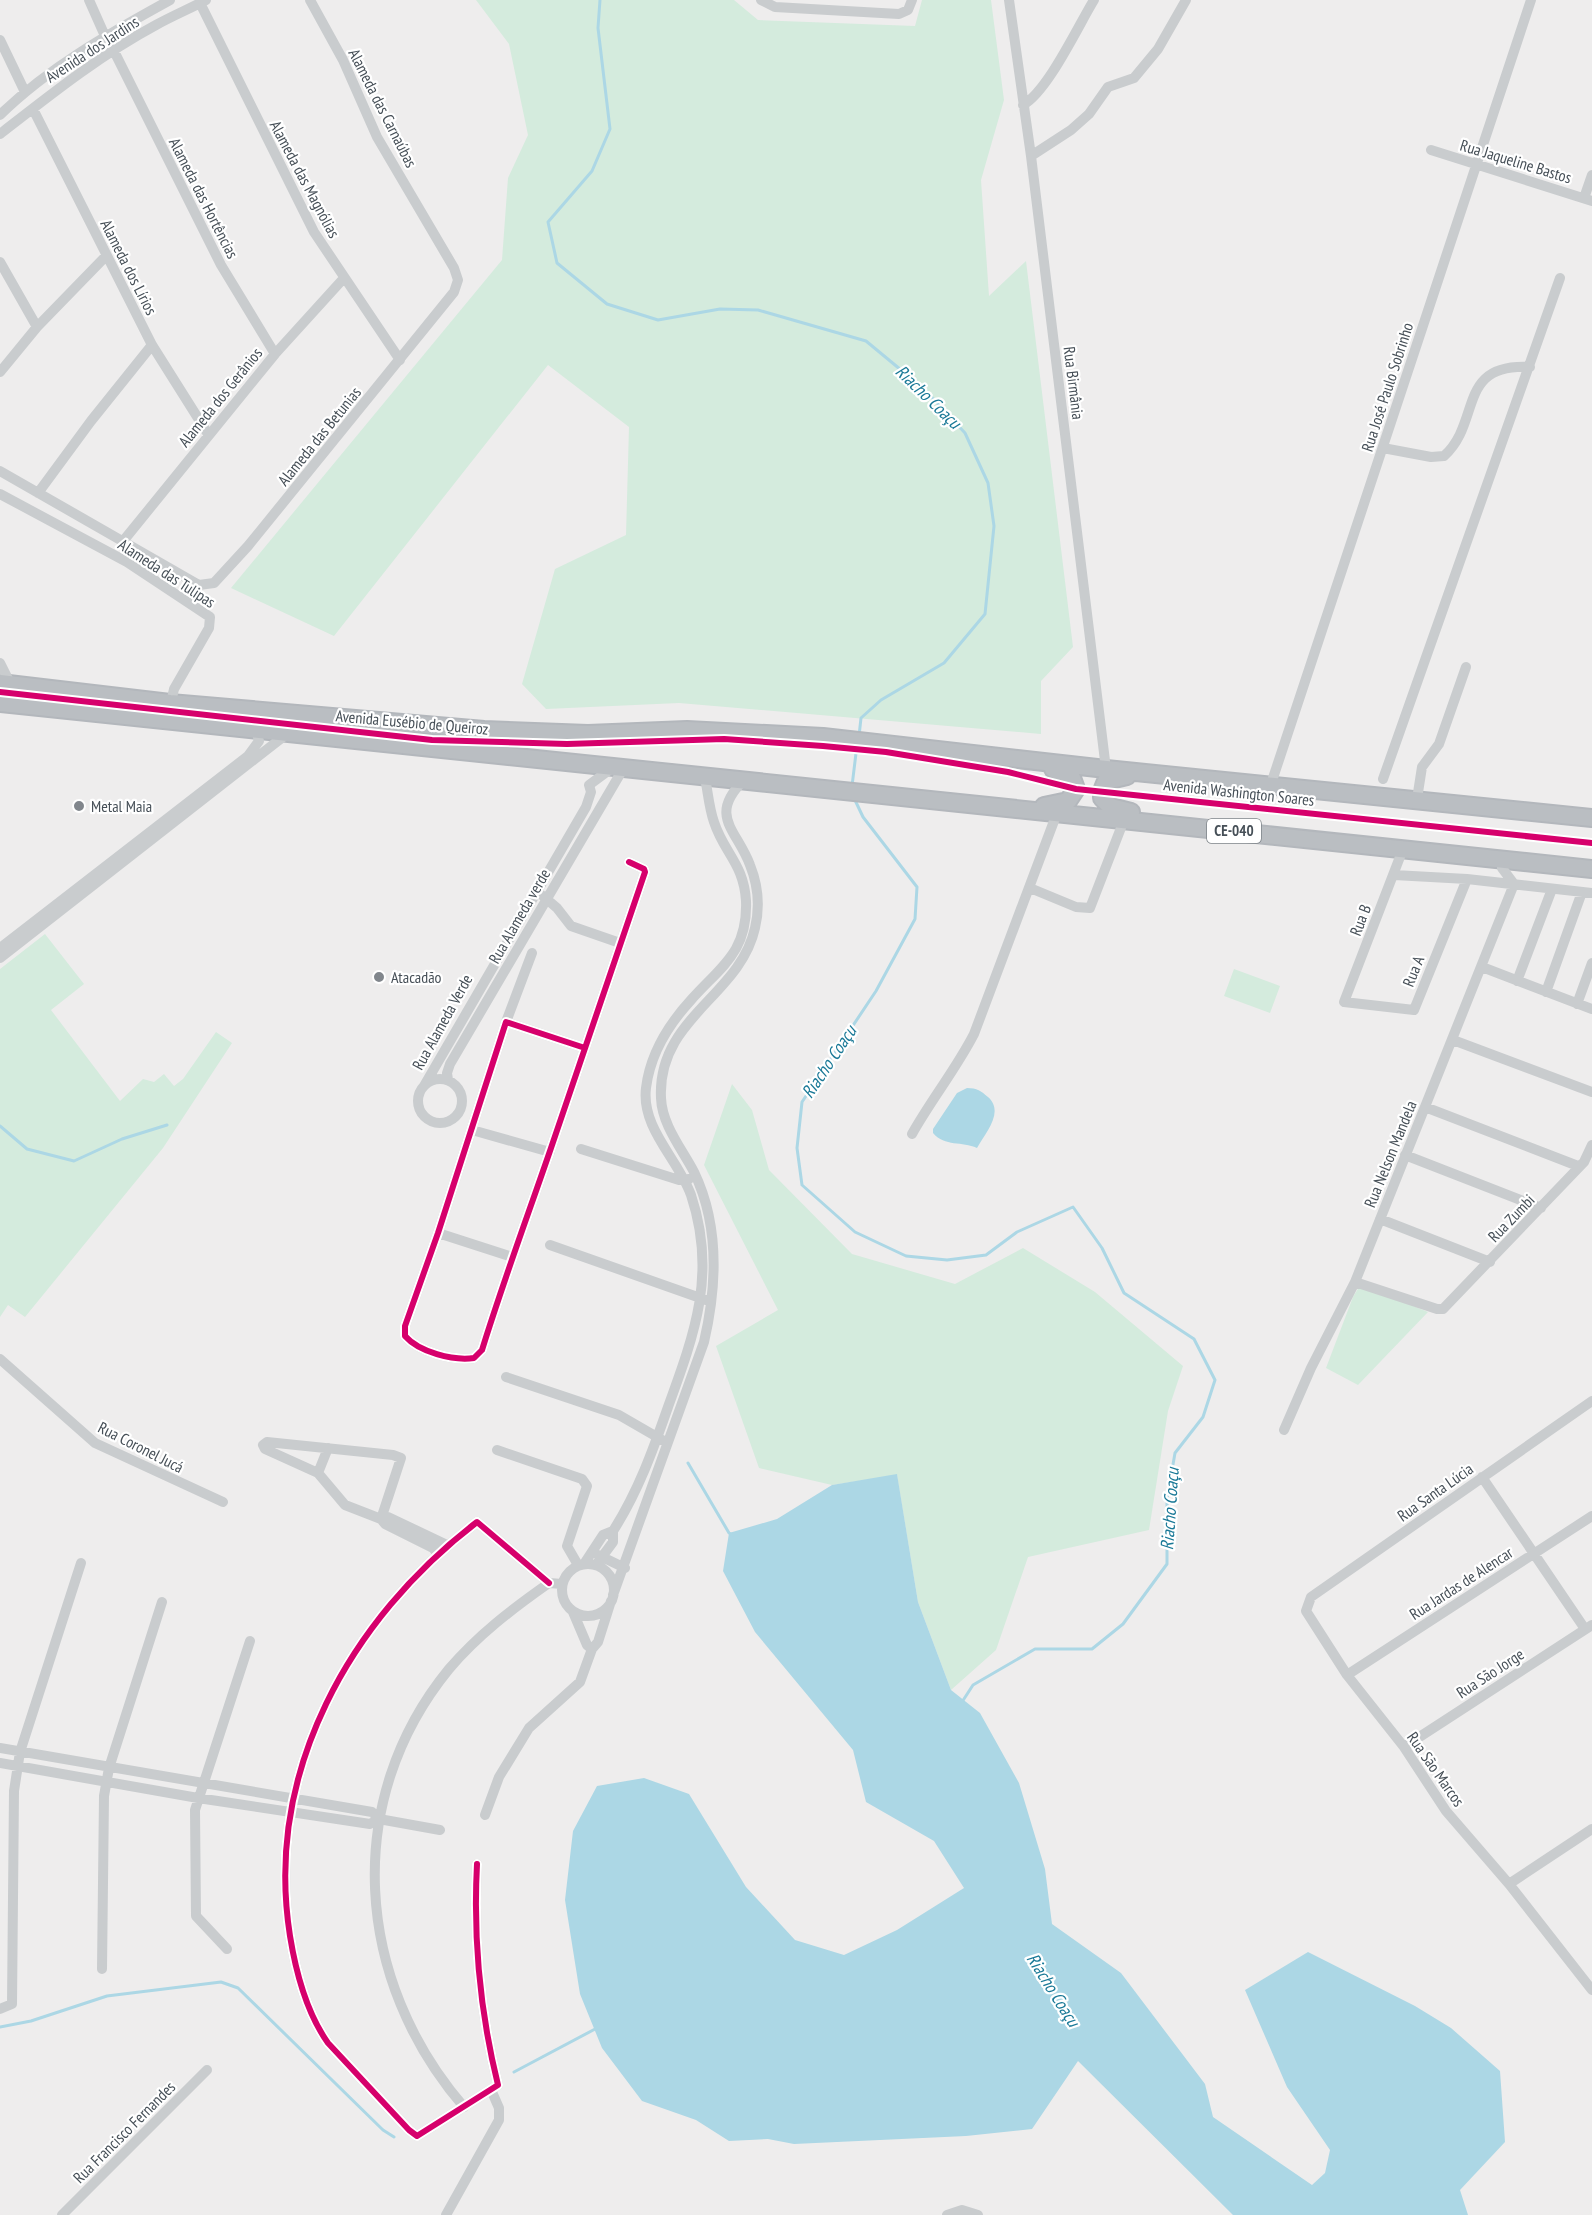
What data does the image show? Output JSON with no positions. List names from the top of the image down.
{
  "streets": {
    "highway": ["Avenida Eusébio de Queiroz", "Avenida Washington Soares", "CE-040"],
    "street": [
      "Avenida dos Jardins",
      "Alameda das Carnaúbas",
      "Rua Jaqueline Bastos",
      "Alameda das Magnólias",
      "Alameda das Hortências",
      "Alameda dos Lírios",
      "Rua Birmânia",
      "Rua José Paulo Sobrinho",
      "Alameda dos Gerânios",
      "Alameda das Betunias",
      "Alameda das Tulipas",
      "Rua Alameda verde",
      "Rua B",
      "Rua A",
      "Rua Alameda Verde",
      "Rua Nelson Mandela",
      "Rua Zumbi",
      "Rua Coronel Jucá",
      "Rua Santa Lúcia",
      "Rua Jardas de Alencar",
      "Rua São Jorge",
      "Rua São Marcos",
      "Rua Francisco Fernandes"
    ]
  },
  "crossings": [
    ["Avenida dos Jardins", "Alameda das Magnólias"],
    ["Avenida dos Jardins", "Alameda das Hortências"],
    ["Avenida dos Jardins", "Alameda dos Lírios"],
    ["Alameda das Carnaúbas", "Alameda das Betunias"],
    ["Rua Jaqueline Bastos", "Rua José Paulo Sobrinho"],
    ["Alameda das Magnólias", "Alameda dos Gerânios"],
    ["Alameda das Magnólias", "Alameda das Betunias"],
    ["Alameda das Hortências", "Alameda dos Gerânios"],
    ["Alameda dos Lírios", "Alameda dos Gerânios"],
    ["Rua Birmânia", "Avenida Washington Soares"],
    ["Rua José Paulo Sobrinho", "Avenida Washington Soares"],
    ["Alameda dos Gerânios", "Alameda das Betunias"],
    ["Alameda das Tulipas", "Avenida Eusébio de Queiroz"],
    ["Avenida Eusébio de Queiroz", "Avenida Washington Soares"],
    ["Avenida Eusébio de Queiroz", "CE-040"],
    ["Avenida Eusébio de Queiroz", "Rua Alameda verde"],
    ["Avenida Eusébio de Queiroz", "Rua Alameda Verde"],
    ["CE-040", "Rua B"],
    ["Rua Alameda verde", "Rua Alameda Verde"],
    ["Rua B", "Rua A"],
    ["Rua Nelson Mandela", "Rua Zumbi"],
    ["Rua Santa Lúcia", "Rua São Marcos"],
    ["Rua Jardas de Alencar", "Rua São Marcos"],
    ["Rua São Jorge", "Rua São Marcos"]
  ],
  "water": ["Riacho Coaçu"],
  "places": ["Metal Maia", "Atacadão"]
}
